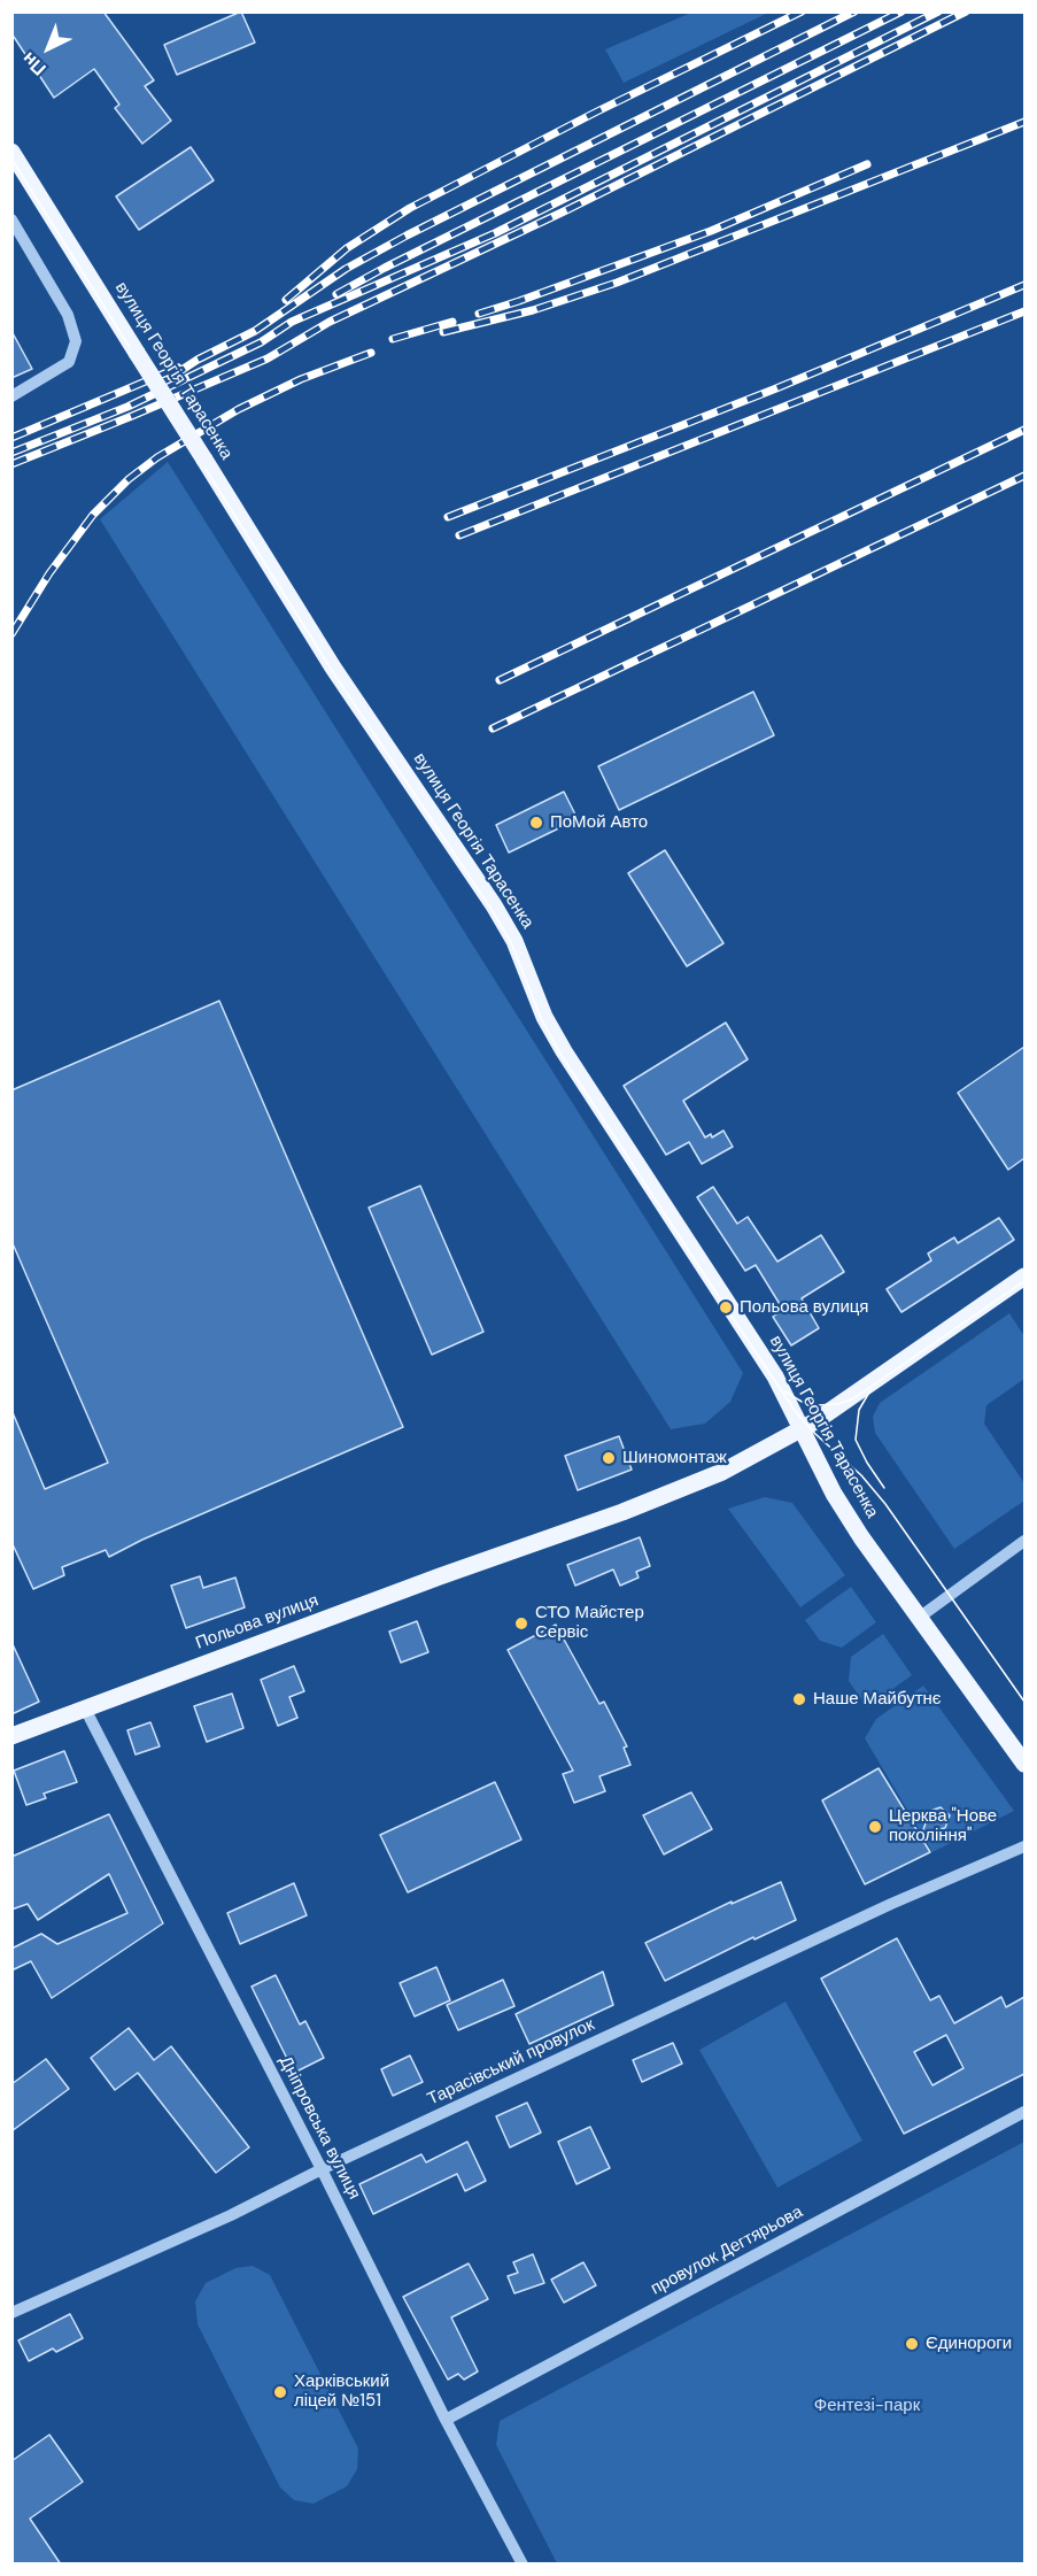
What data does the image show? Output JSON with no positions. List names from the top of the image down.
{
  "streets": {
    "main road": ["вулиця Георгія Тарасенка", "Польова вулиця"],
    "street": ["Тарасівський провулок", "Дніпровська вулиця", "провулок Дегтярьова"]
  },
  "crossings": [
    ["вулиця Георгія Тарасенка", "Польова вулиця"],
    ["Польова вулиця", "Дніпровська вулиця"],
    ["Тарасівський провулок", "Дніпровська вулиця"],
    ["Дніпровська вулиця", "провулок Дегтярьова"]
  ],
  "parks": ["Фентезі-парк"],
  "places": [
    "ПоМой Авто",
    "Польова вулиця",
    "Шиномонтаж",
    "СТО Майстер Сервіс",
    "Наше Майбутнє",
    "Церква \"Нове покоління\"",
    "Єдинороги",
    "Харківський ліцей №151"
  ],
  "north": "bottom left"
}
